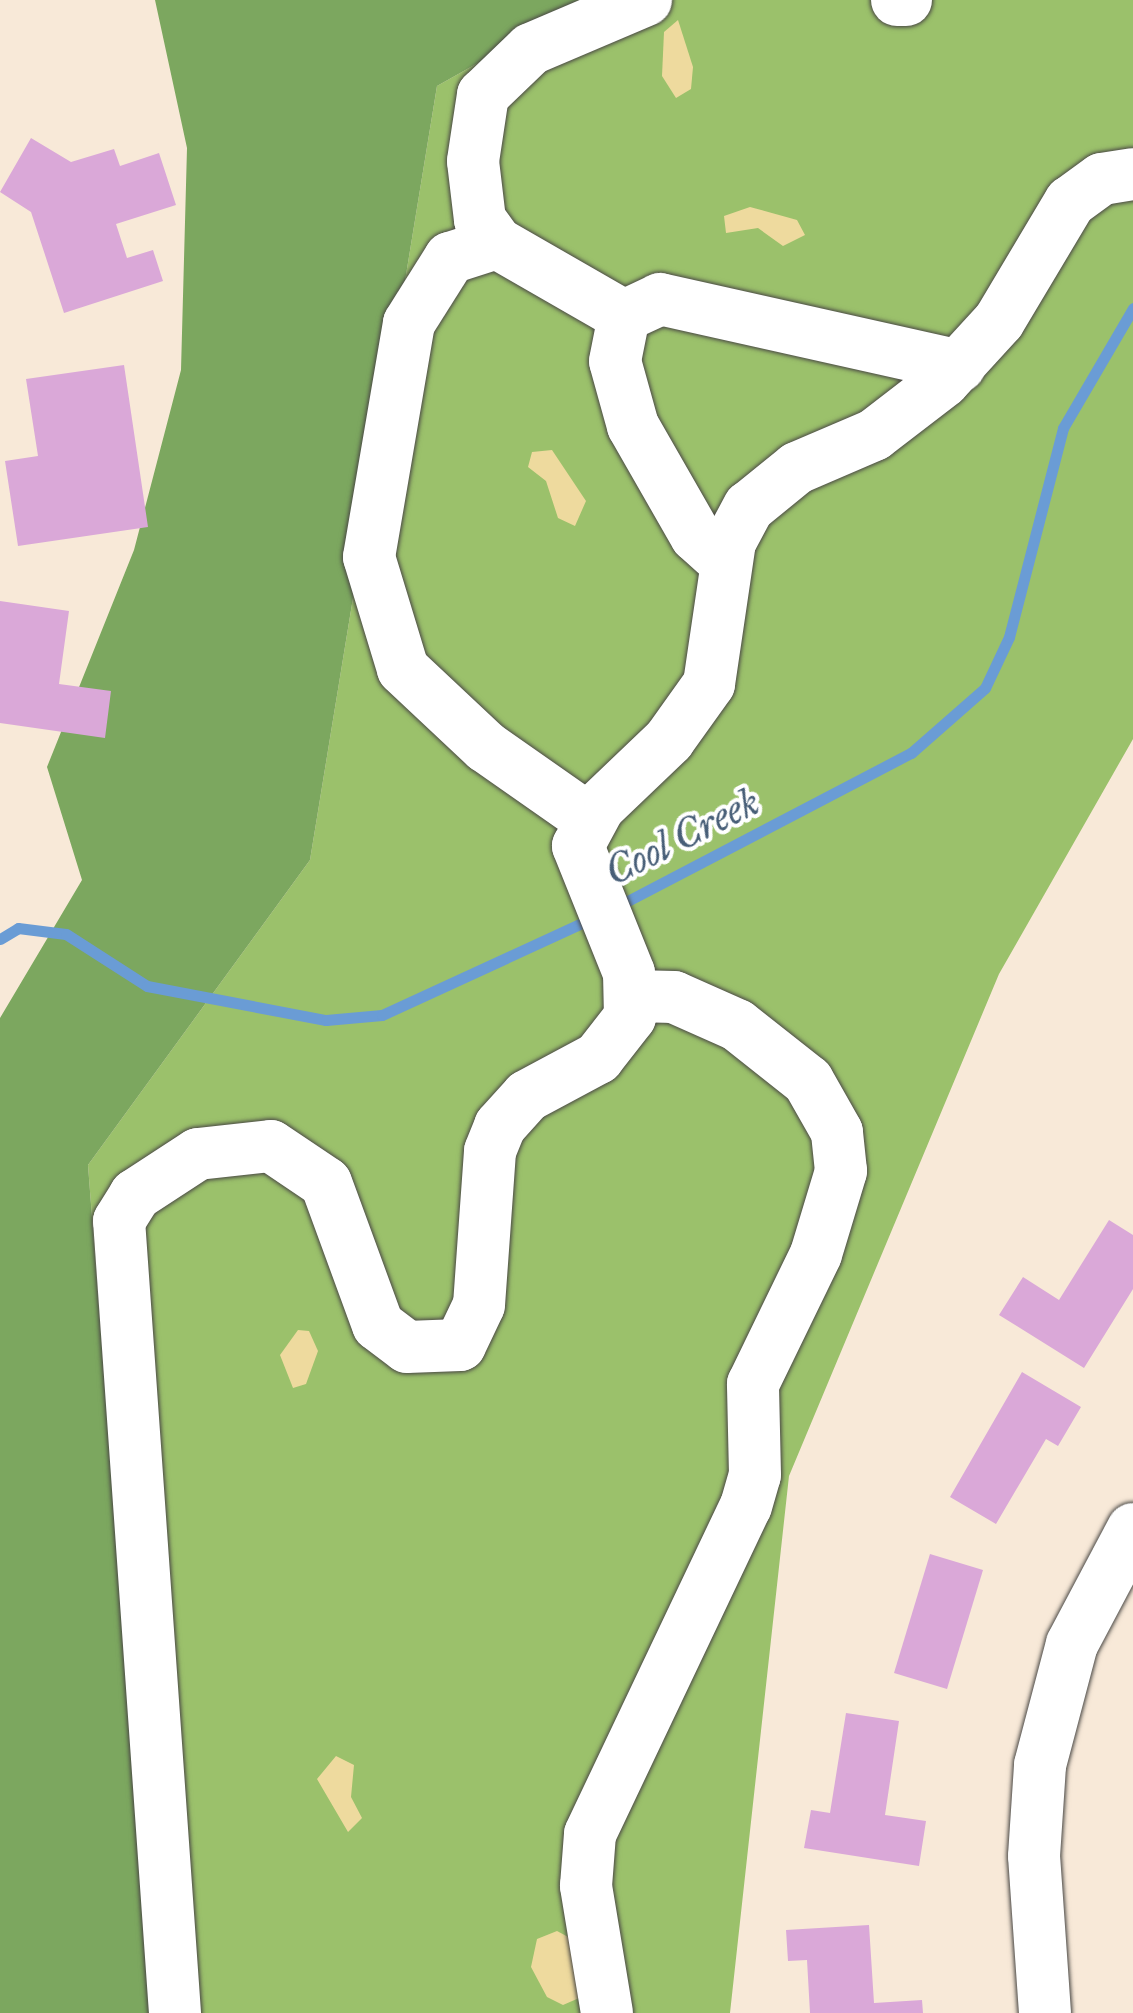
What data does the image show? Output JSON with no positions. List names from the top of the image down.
{
  "water": ["Cool Creek"]
}
